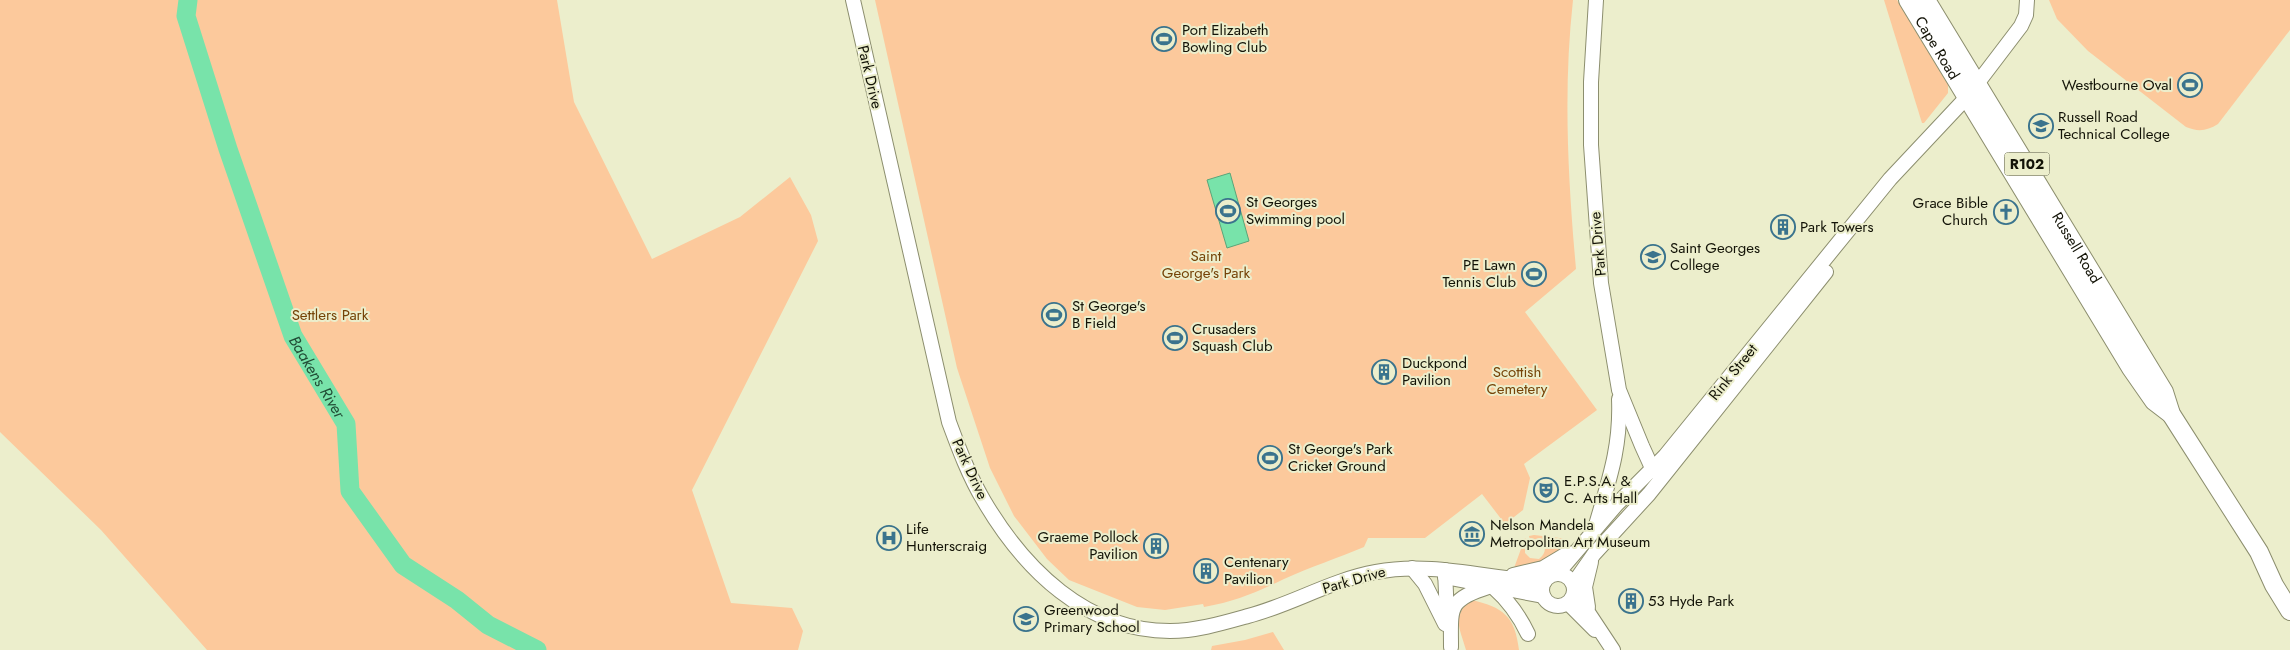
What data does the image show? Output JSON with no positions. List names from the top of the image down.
{
  "streets": {
    "main road": ["Cape Road", "R102", "Russell Road"],
    "street": ["Park Drive", "Rink Street"]
  },
  "crossings": [
    ["Cape Road", "Russell Road"],
    ["Cape Road", "Rink Street"],
    ["Park Drive", "Rink Street"],
    ["Russell Road", "Rink Street"]
  ],
  "water": ["Baakens River"],
  "parks": ["Saint George's Park", "Settlers Park", "Scottish Cemetery"],
  "places": {
    "sports": [
      "Port Elizabeth Bowling Club",
      "Westbourne Oval",
      "St Georges Swimming pool",
      "PE Lawn Tennis Club",
      "St George's B Field",
      "Crusaders Squash Club",
      "St George's Park Cricket Ground"
    ],
    "school or university": ["Russell Road Technical College", "Saint Georges College", "Greenwood Primary School"],
    "church": ["Grace Bible Church"],
    "building": [
      "Park Towers",
      "Duckpond Pavilion",
      "Graeme Pollock Pavilion",
      "Centenary Pavilion",
      "53 Hyde Park"
    ],
    "theatre": ["E.P.S.A. & C. Arts Hall"],
    "museum": ["Nelson Mandela Metropolitan Art Museum"],
    "hospital": ["Life Hunterscraig"]
  }
}
